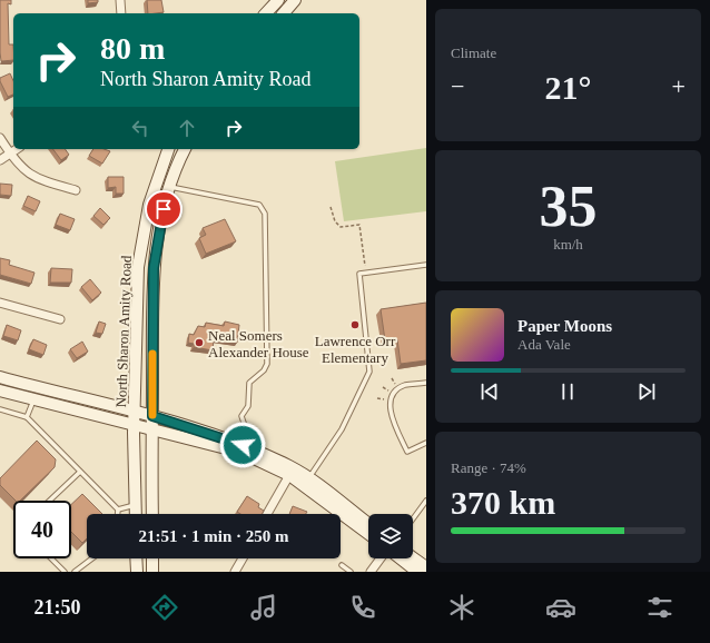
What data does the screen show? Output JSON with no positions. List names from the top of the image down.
{
  "streets": {
    "street": ["North Sharon Amity Road"]
  },
  "places": ["Lawrence Orr Elementary", "Neal Somers Alexander House"],
  "page": {
    "tile": [
      "Climate",
      ["35", "km/h"],
      ["Range · 74%", "370 km"]
    ],
    "turn": ["80 m", "North Sharon Amity Road"],
    "heat": ["−", "21°", "+"],
    "song": ["Paper Moons", "Ada Vale"],
    "limit": "40",
    "trip": "21:51 · 1 min · 250 m",
    "tabs": "21:50"
  }
}
